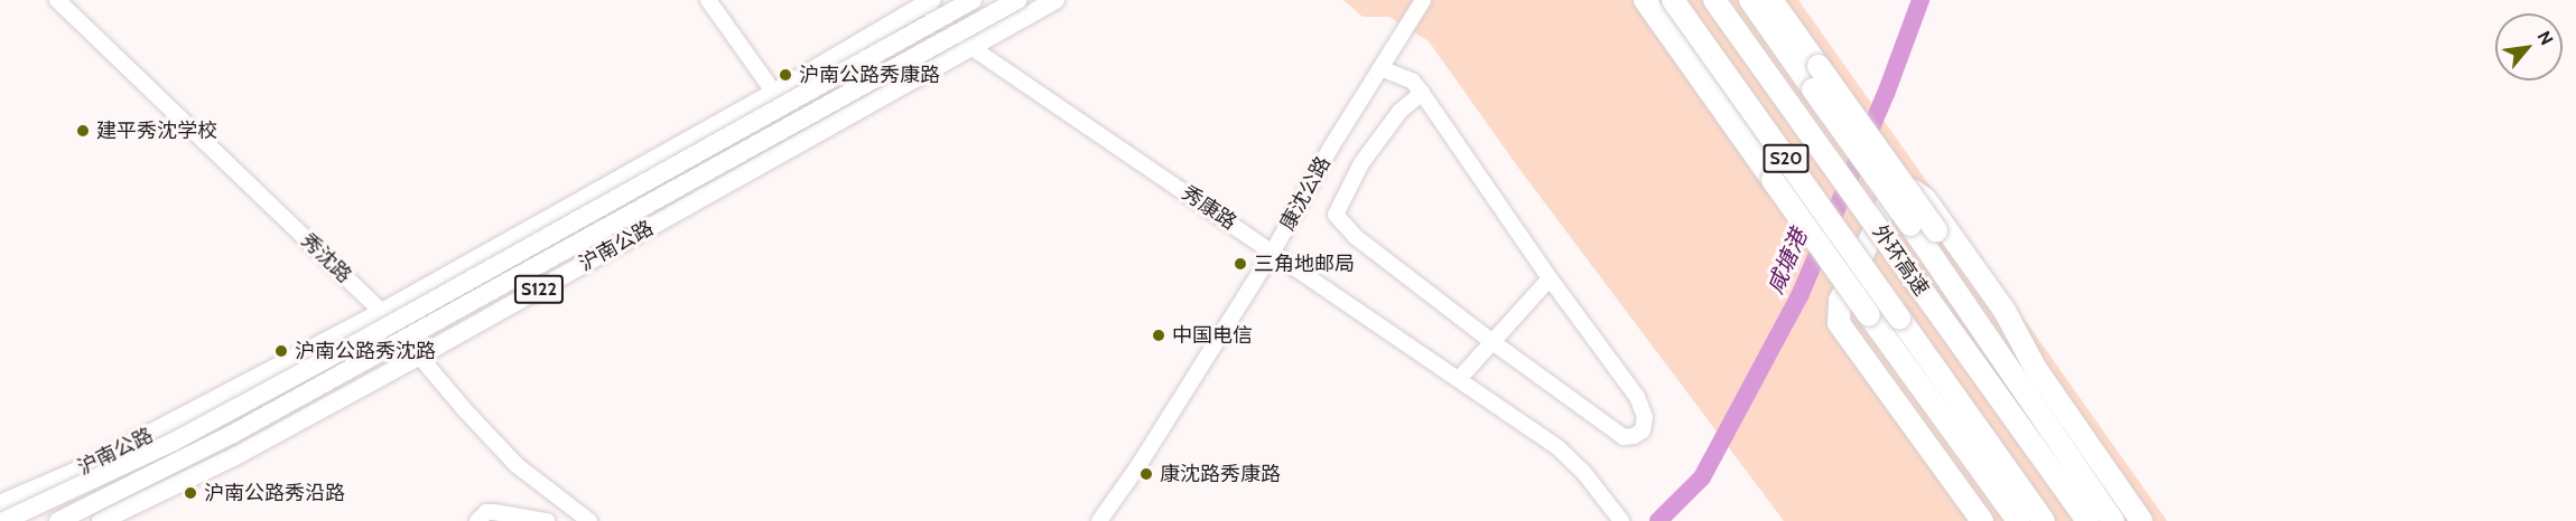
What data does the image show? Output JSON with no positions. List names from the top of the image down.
{
  "streets": {
    "highway": ["S20", "外环高速"],
    "main road": ["沪南公路", "S122"],
    "street": ["康沈公路", "秀康路", "秀沈路"]
  },
  "crossings": [
    ["康沈公路", "秀康路"],
    ["秀康路", "沪南公路"],
    ["沪南公路", "秀沈路"]
  ],
  "water": ["咸塘港"],
  "places": [
    "沪南公路秀康路",
    "建平秀沈学校",
    "三角地邮局",
    "中国电信",
    "沪南公路秀沈路",
    "康沈路秀康路",
    "沪南公路秀沿路"
  ],
  "north": "top right"
}
